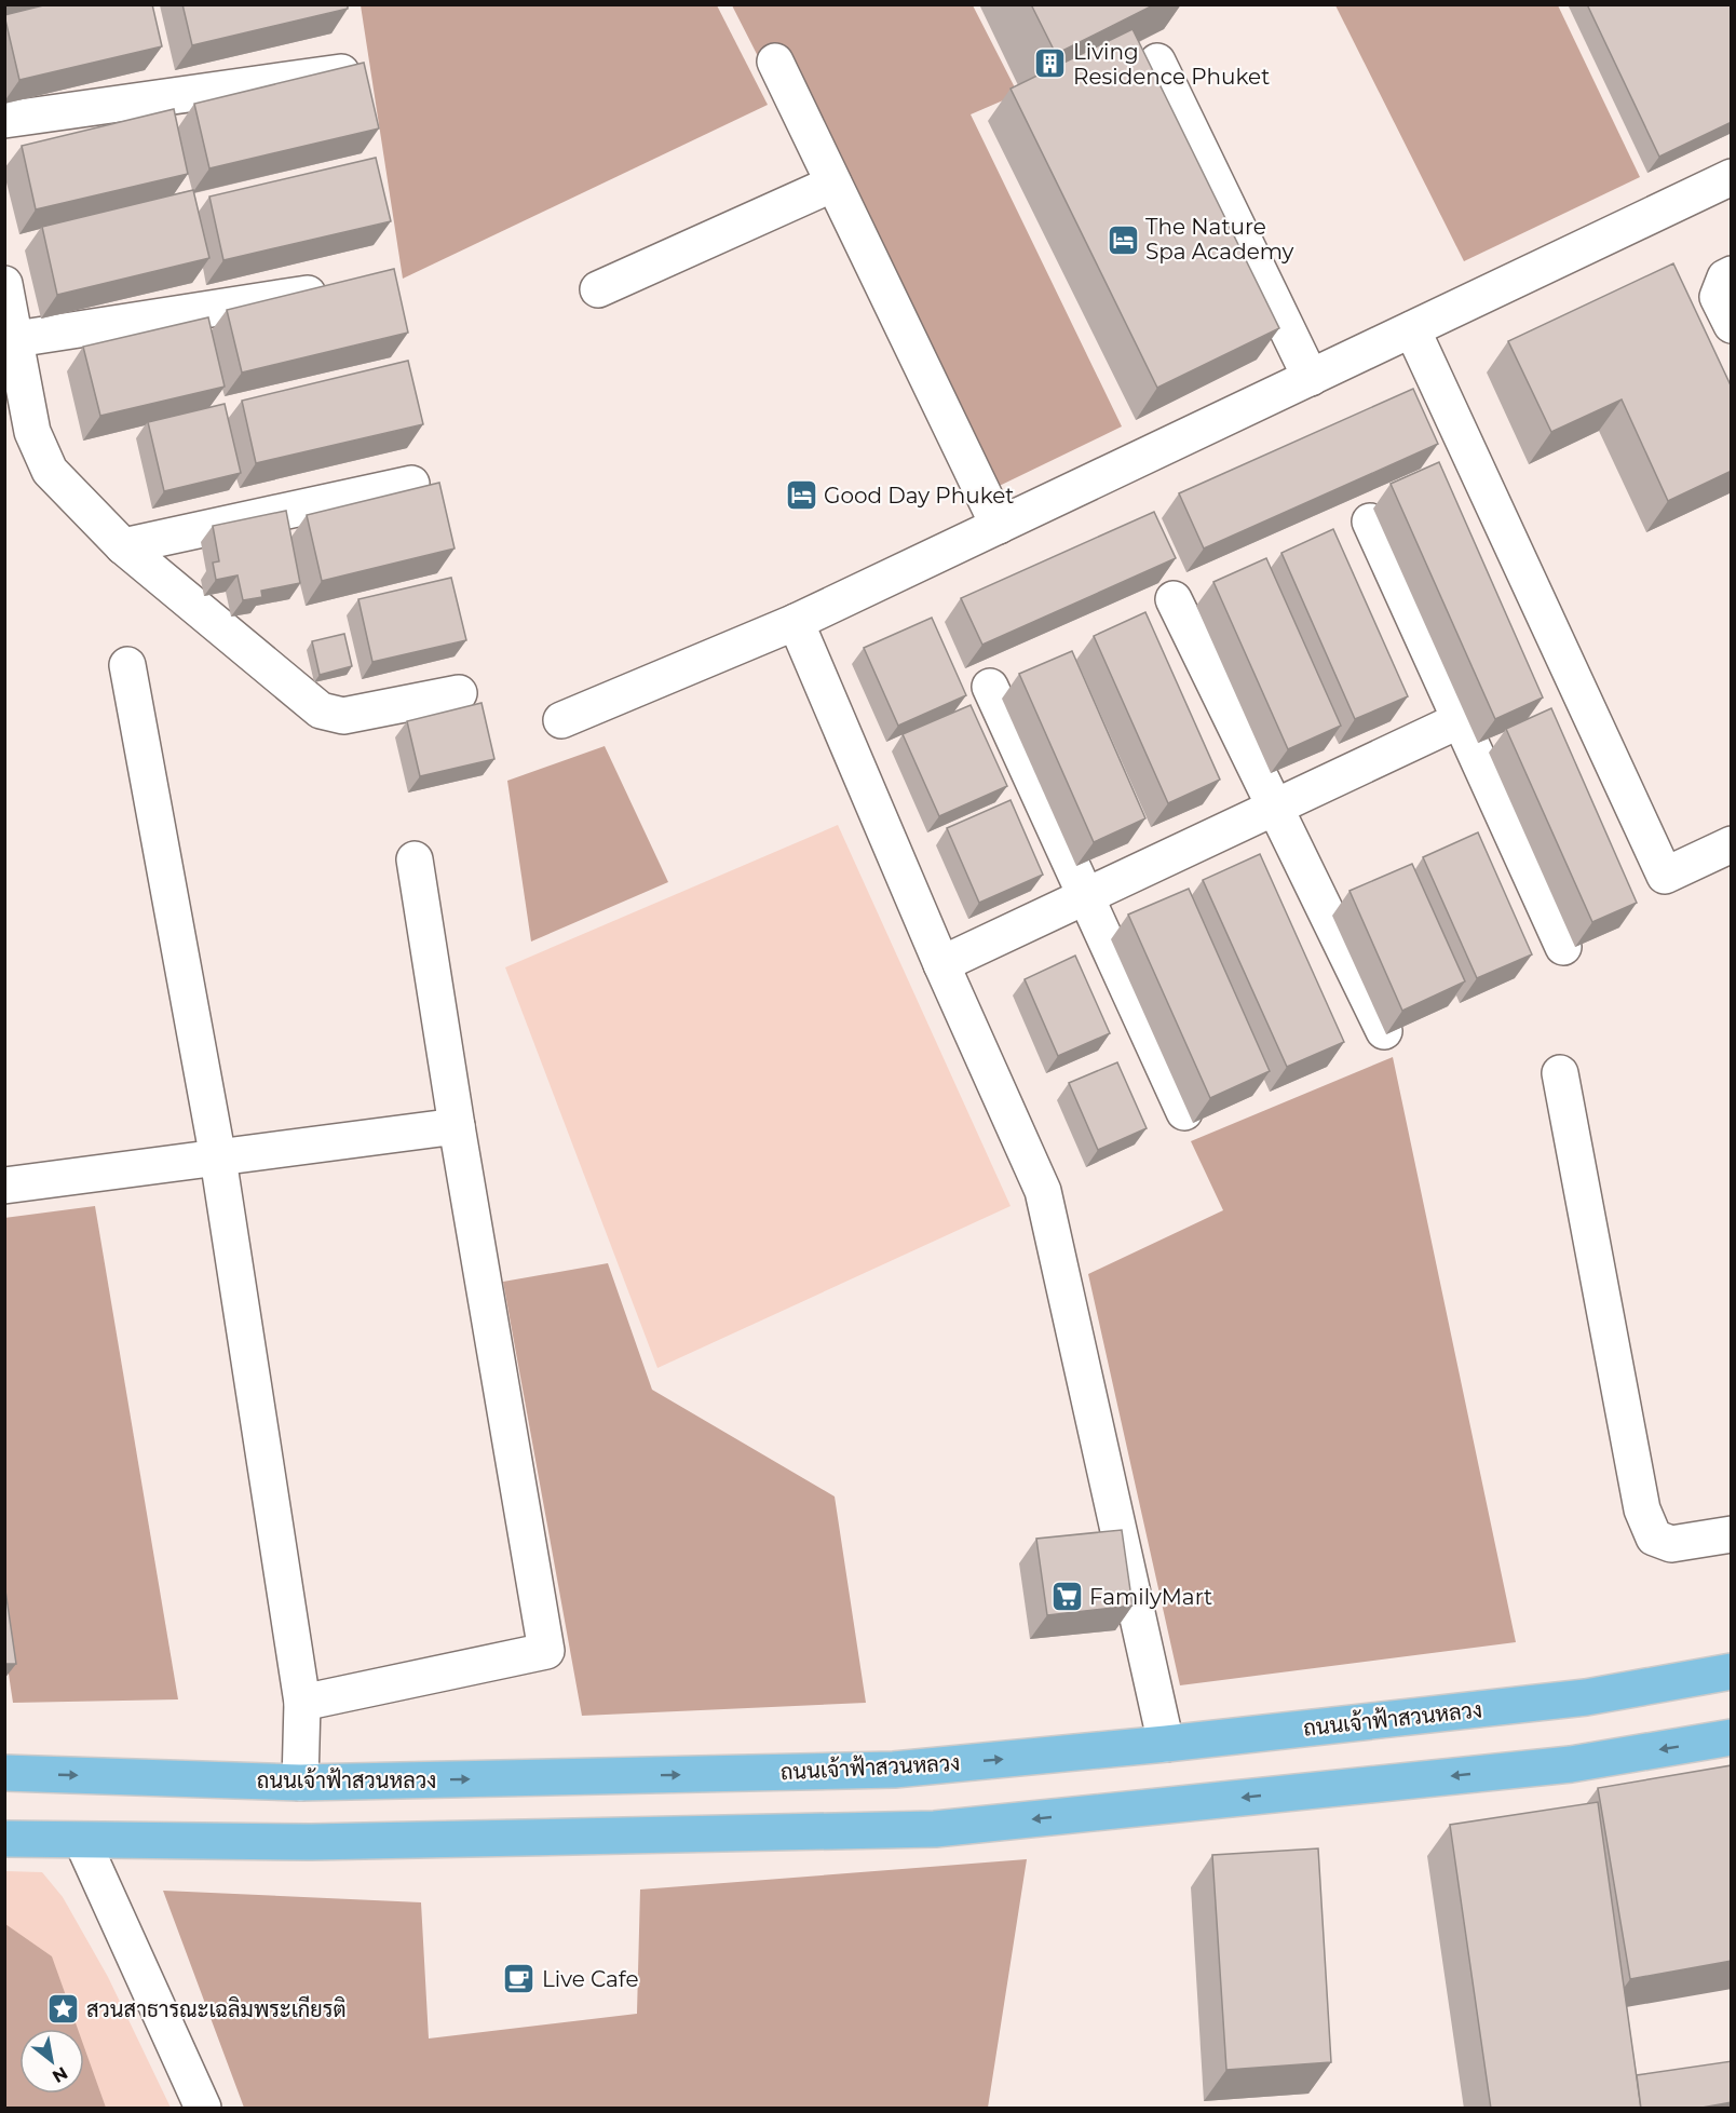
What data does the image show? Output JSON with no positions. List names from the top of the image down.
{
  "streets": {
    "main road": ["ถนนเจ้าฟ้าสวนหลวง"]
  },
  "places": {
    "building": ["Living Residence Phuket"],
    "hotel": ["The Nature Spa Academy", "Good Day Phuket"],
    "supermarket": ["FamilyMart"],
    "cafe": ["Live Cafe"],
    "place": ["สวนสาธารณะเฉลิมพระเกียรติ"]
  },
  "north": "bottom right"
}
